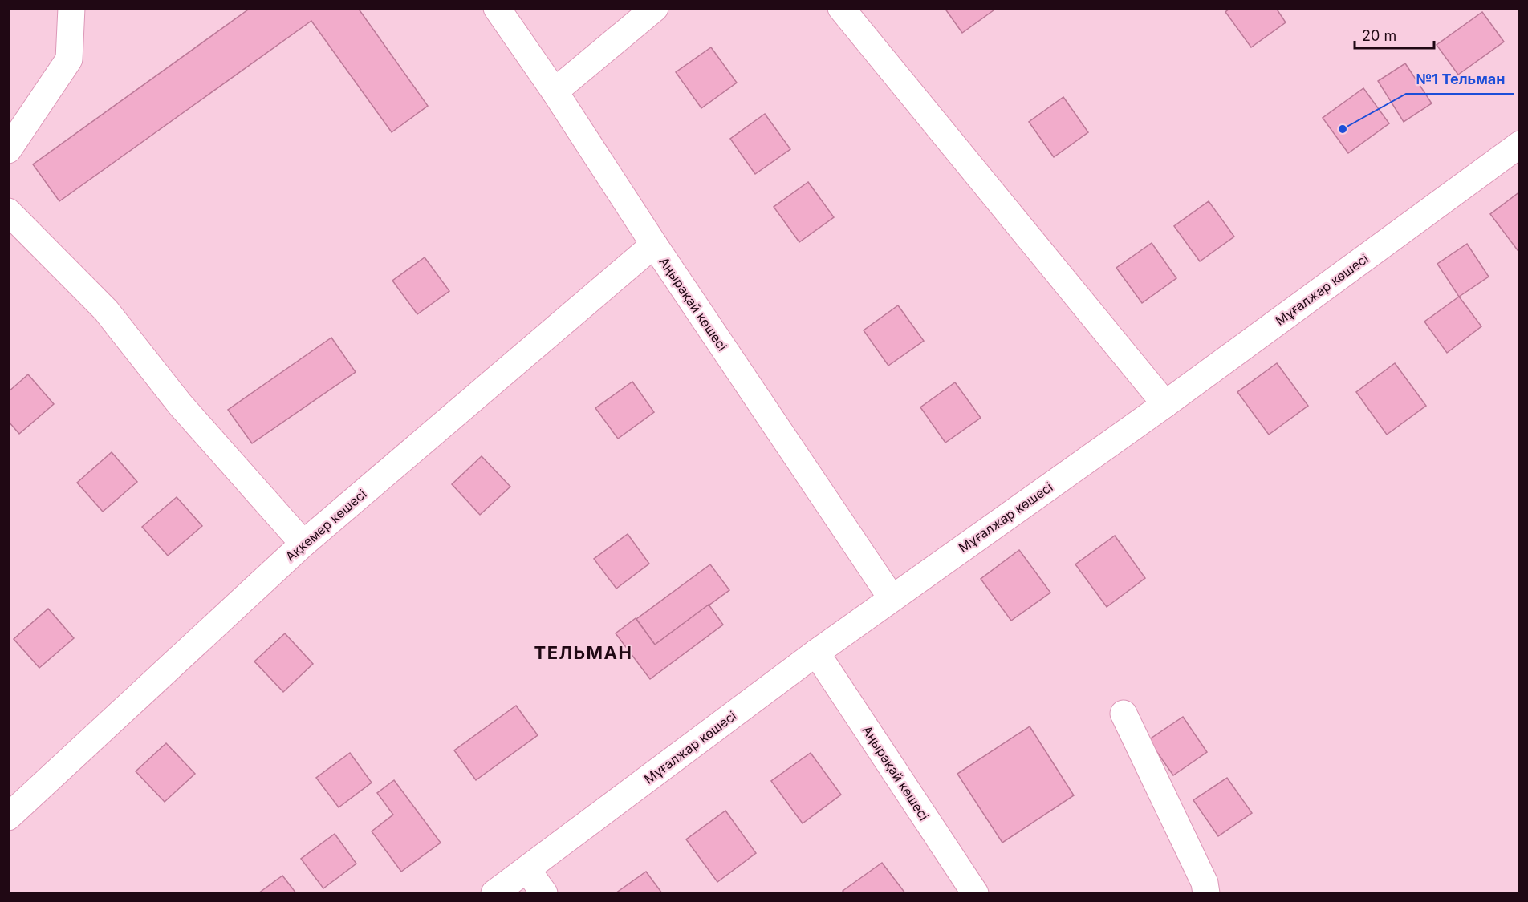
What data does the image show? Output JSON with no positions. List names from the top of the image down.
{
  "streets": {
    "street": ["Мұғалжар көшесі", "Аңырақай көшесі", "Ақкемер көшесі"]
  },
  "crossings": [
    ["Мұғалжар көшесі", "Аңырақай көшесі"],
    ["Аңырақай көшесі", "Ақкемер көшесі"]
  ],
  "districts": ["ТЕЛЬМАН"],
  "places": ["№1 Тельман"],
  "scale_bar": "20 m"
}
